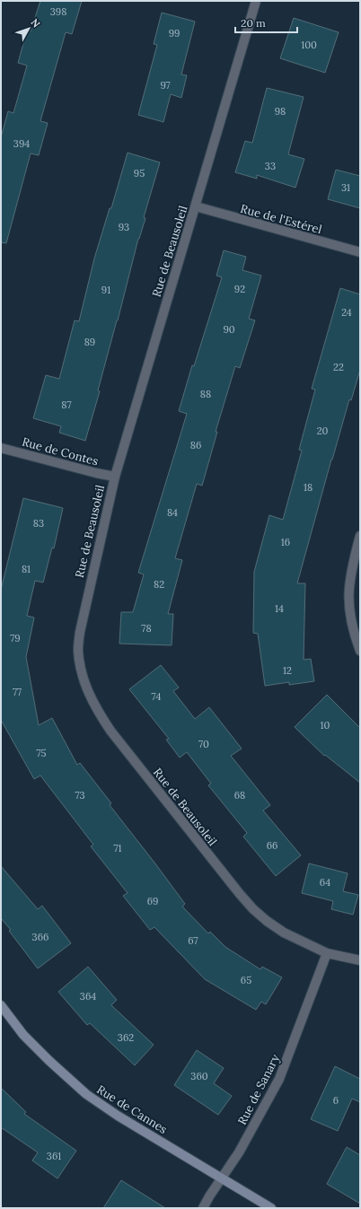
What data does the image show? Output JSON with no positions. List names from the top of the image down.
{
  "streets": {
    "street": [
      "Rue de l'Estérel",
      "Rue de Beausoleil",
      "Rue de Contes",
      "Rue de Sanary",
      "Rue de Cannes"
    ]
  },
  "crossings": [
    ["Rue de l'Estérel", "Rue de Beausoleil"],
    ["Rue de Beausoleil", "Rue de Contes"],
    ["Rue de Beausoleil", "Rue de Sanary"],
    ["Rue de Sanary", "Rue de Cannes"]
  ],
  "house_numbers": [
    "398",
    "99",
    "100",
    "97",
    "98",
    "394",
    "33",
    "95",
    "31",
    "93",
    "92",
    "91",
    "24",
    "90",
    "89",
    "22",
    "88",
    "87",
    "20",
    "86",
    "18",
    "84",
    "83",
    "16",
    "81",
    "82",
    "14",
    "78",
    "79",
    "12",
    "77",
    "74",
    "10",
    "70",
    "75",
    "73",
    "68",
    "66",
    "71",
    "64",
    "69",
    "366",
    "67",
    "65",
    "364",
    "362",
    "360",
    "6",
    "361"
  ],
  "scale_bar": "20 m",
  "north": "top right"
}
